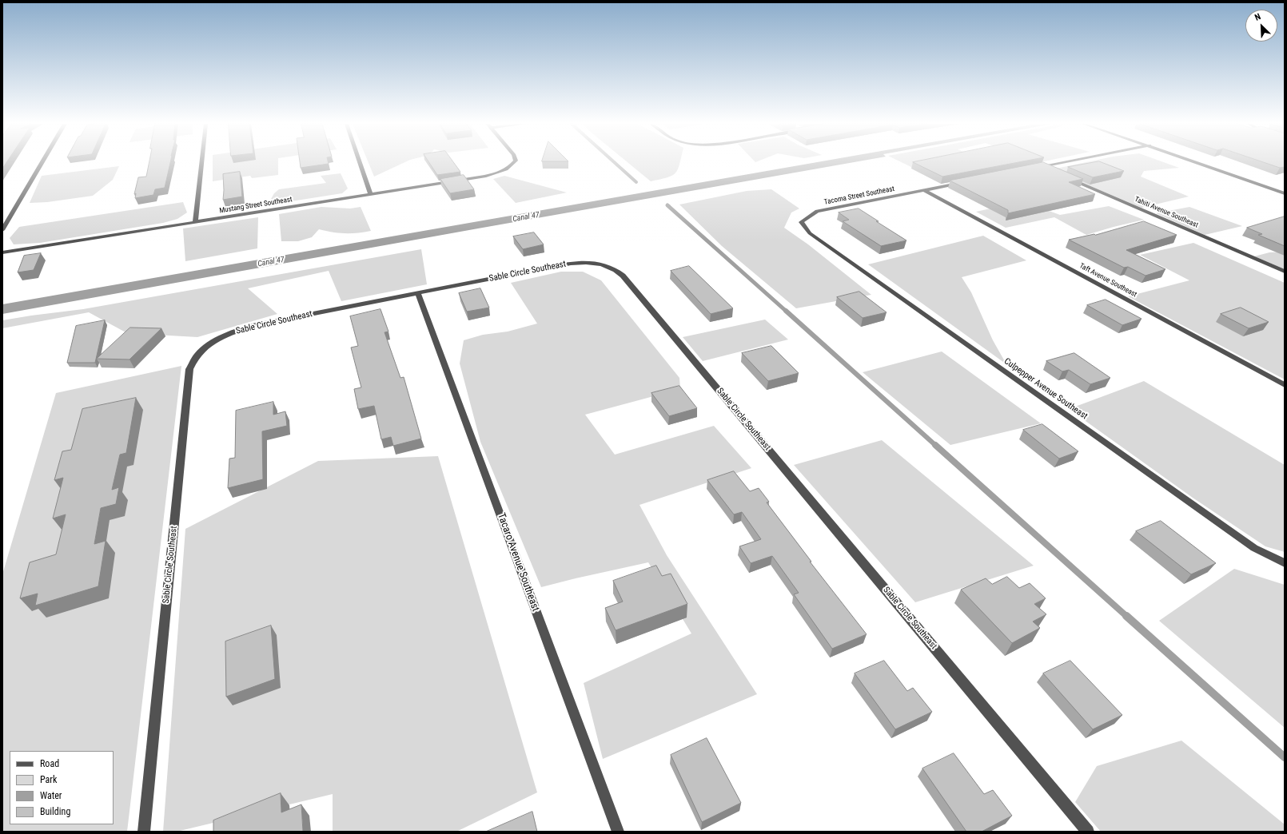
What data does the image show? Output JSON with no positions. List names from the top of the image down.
{
  "streets": {
    "street": [
      "Tacoma Street Southeast",
      "Mustang Street Southeast",
      "Tahiti Avenue Southeast",
      "Sable Circle Southeast",
      "Taft Avenue Southeast",
      "Culpepper Avenue Southeast",
      "Tacaro Avenue Southeast"
    ]
  },
  "crossings": [
    ["Tacoma Street Southeast", "Taft Avenue Southeast"],
    ["Tacoma Street Southeast", "Culpepper Avenue Southeast"],
    ["Sable Circle Southeast", "Tacaro Avenue Southeast"]
  ],
  "water": ["Canal 47"],
  "legend": [
    "Road",
    "Park",
    "Water",
    "Building"
  ],
  "north": "top left"
}
